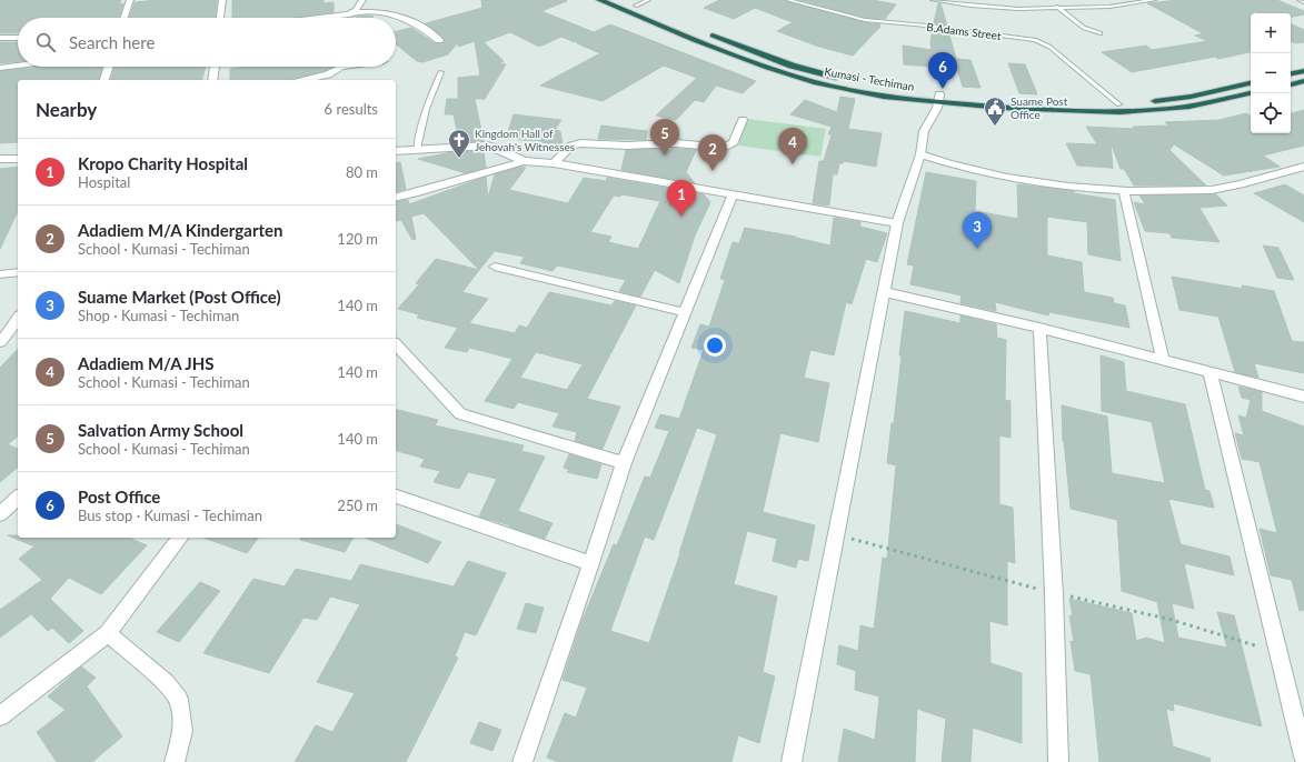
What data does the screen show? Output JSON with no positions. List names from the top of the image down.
{
  "streets": {
    "highway": ["Kumasi - Techiman"],
    "lane": ["B.Adams Street"]
  },
  "places": {
    "public building": ["Suame Post Office"],
    "church": ["Kingdom Hall of Jehovah's Witnesses"]
  },
  "page": {
    "map_buttons": ["+", "−"],
    "search": "Search here",
    "pins": [
      "6",
      "5",
      "4",
      "2",
      "1",
      "3"
    ],
    "heading": ["Nearby", "6 results"],
    "list": [
      {
        "mark": "1",
        "name": "Kropo Charity Hospital",
        "note": "Hospital",
        "value": "80 m"
      },
      {
        "mark": "2",
        "name": "Adadiem M/A Kindergarten",
        "note": "School · Kumasi - Techiman",
        "value": "120 m"
      },
      {
        "mark": "3",
        "name": "Suame Market (Post Office)",
        "note": "Shop · Kumasi - Techiman",
        "value": "140 m"
      },
      {
        "mark": "4",
        "name": "Adadiem M/A JHS",
        "note": "School · Kumasi - Techiman",
        "value": "140 m"
      },
      {
        "mark": "5",
        "name": "Salvation Army School",
        "note": "School · Kumasi - Techiman",
        "value": "140 m"
      },
      {
        "mark": "6",
        "name": "Post Office",
        "note": "Bus stop · Kumasi - Techiman",
        "value": "250 m"
      }
    ]
  }
}
